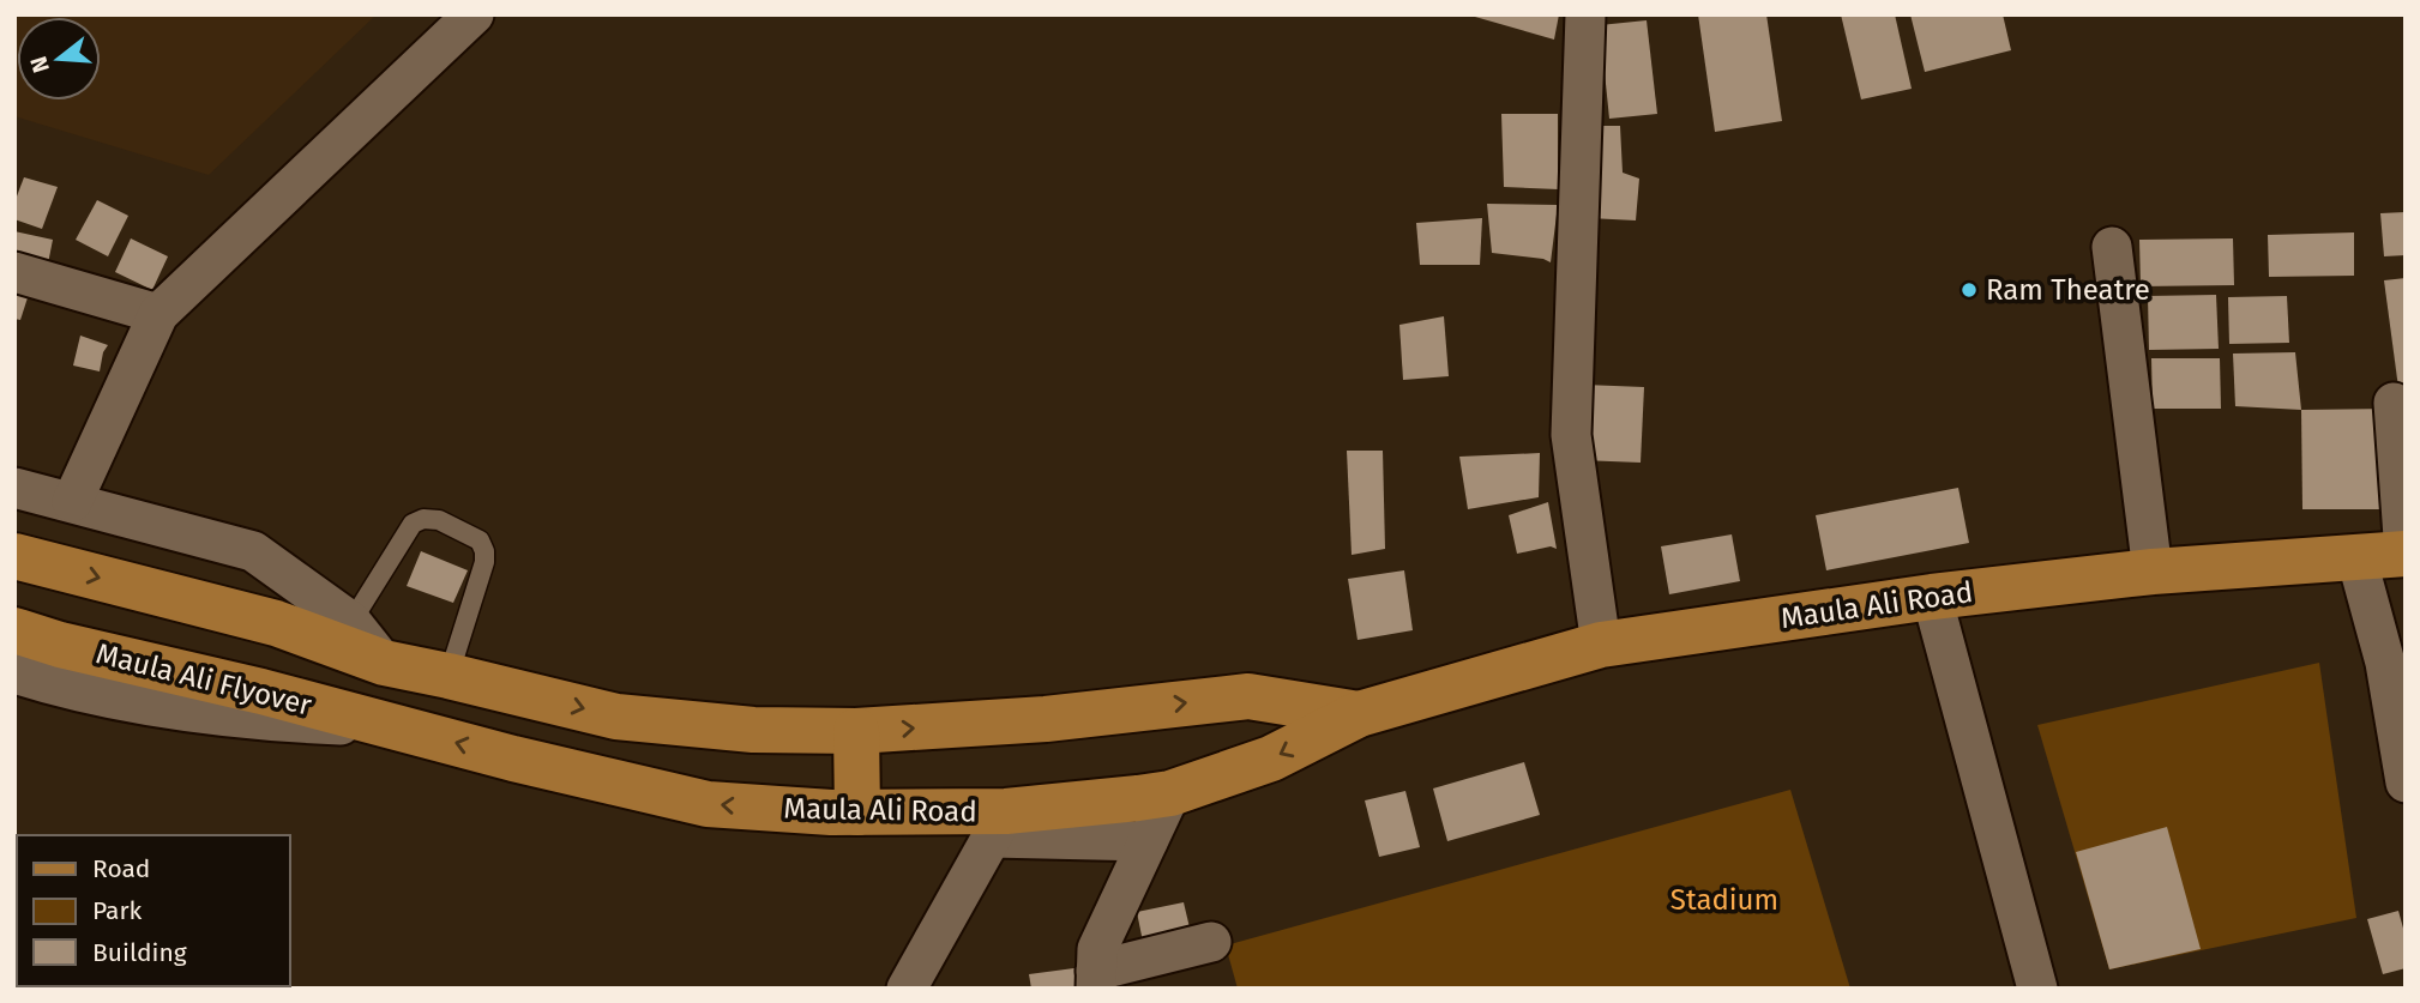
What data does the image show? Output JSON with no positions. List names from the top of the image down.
{
  "streets": {
    "main road": ["Maula Ali Road", "Maula Ali Flyover"]
  },
  "crossings": [
    ["Maula Ali Road", "Maula Ali Flyover"]
  ],
  "parks": ["Stadium"],
  "places": ["Ram Theatre"],
  "legend": ["Road", "Park", "Building"],
  "north": "left"
}
